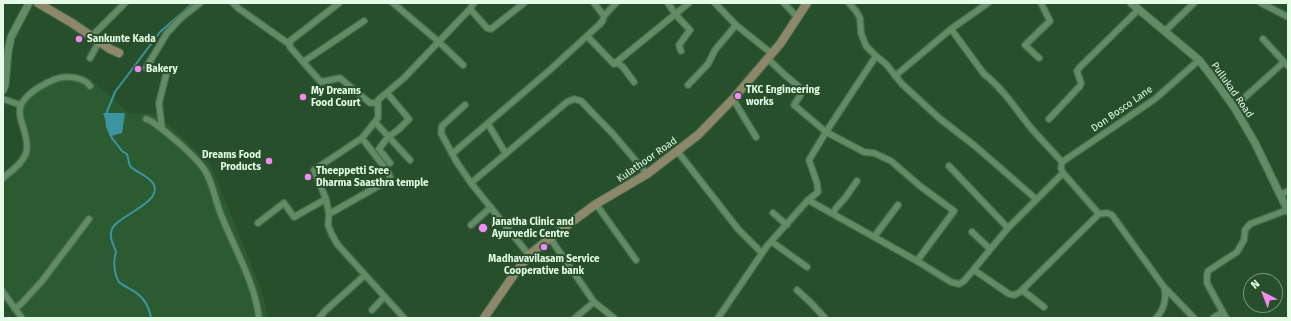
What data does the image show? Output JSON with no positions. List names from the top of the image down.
{
  "streets": {
    "main road": ["Kulathoor Road"],
    "street": ["Pullukad Road", "Don Bosco Lane"]
  },
  "crossings": [
    ["Pullukad Road", "Don Bosco Lane"]
  ],
  "places": [
    "Sankunte Kada",
    "Bakery",
    "TKC Engineering works",
    "My Dreams Food Court",
    "Dreams Food Products",
    "Theeppetti Sree Dharma Saasthra temple",
    "Janatha Clinic and Ayurvedic Centre",
    "Madhavavilasam Service Cooperative bank"
  ],
  "north": "top left"
}
